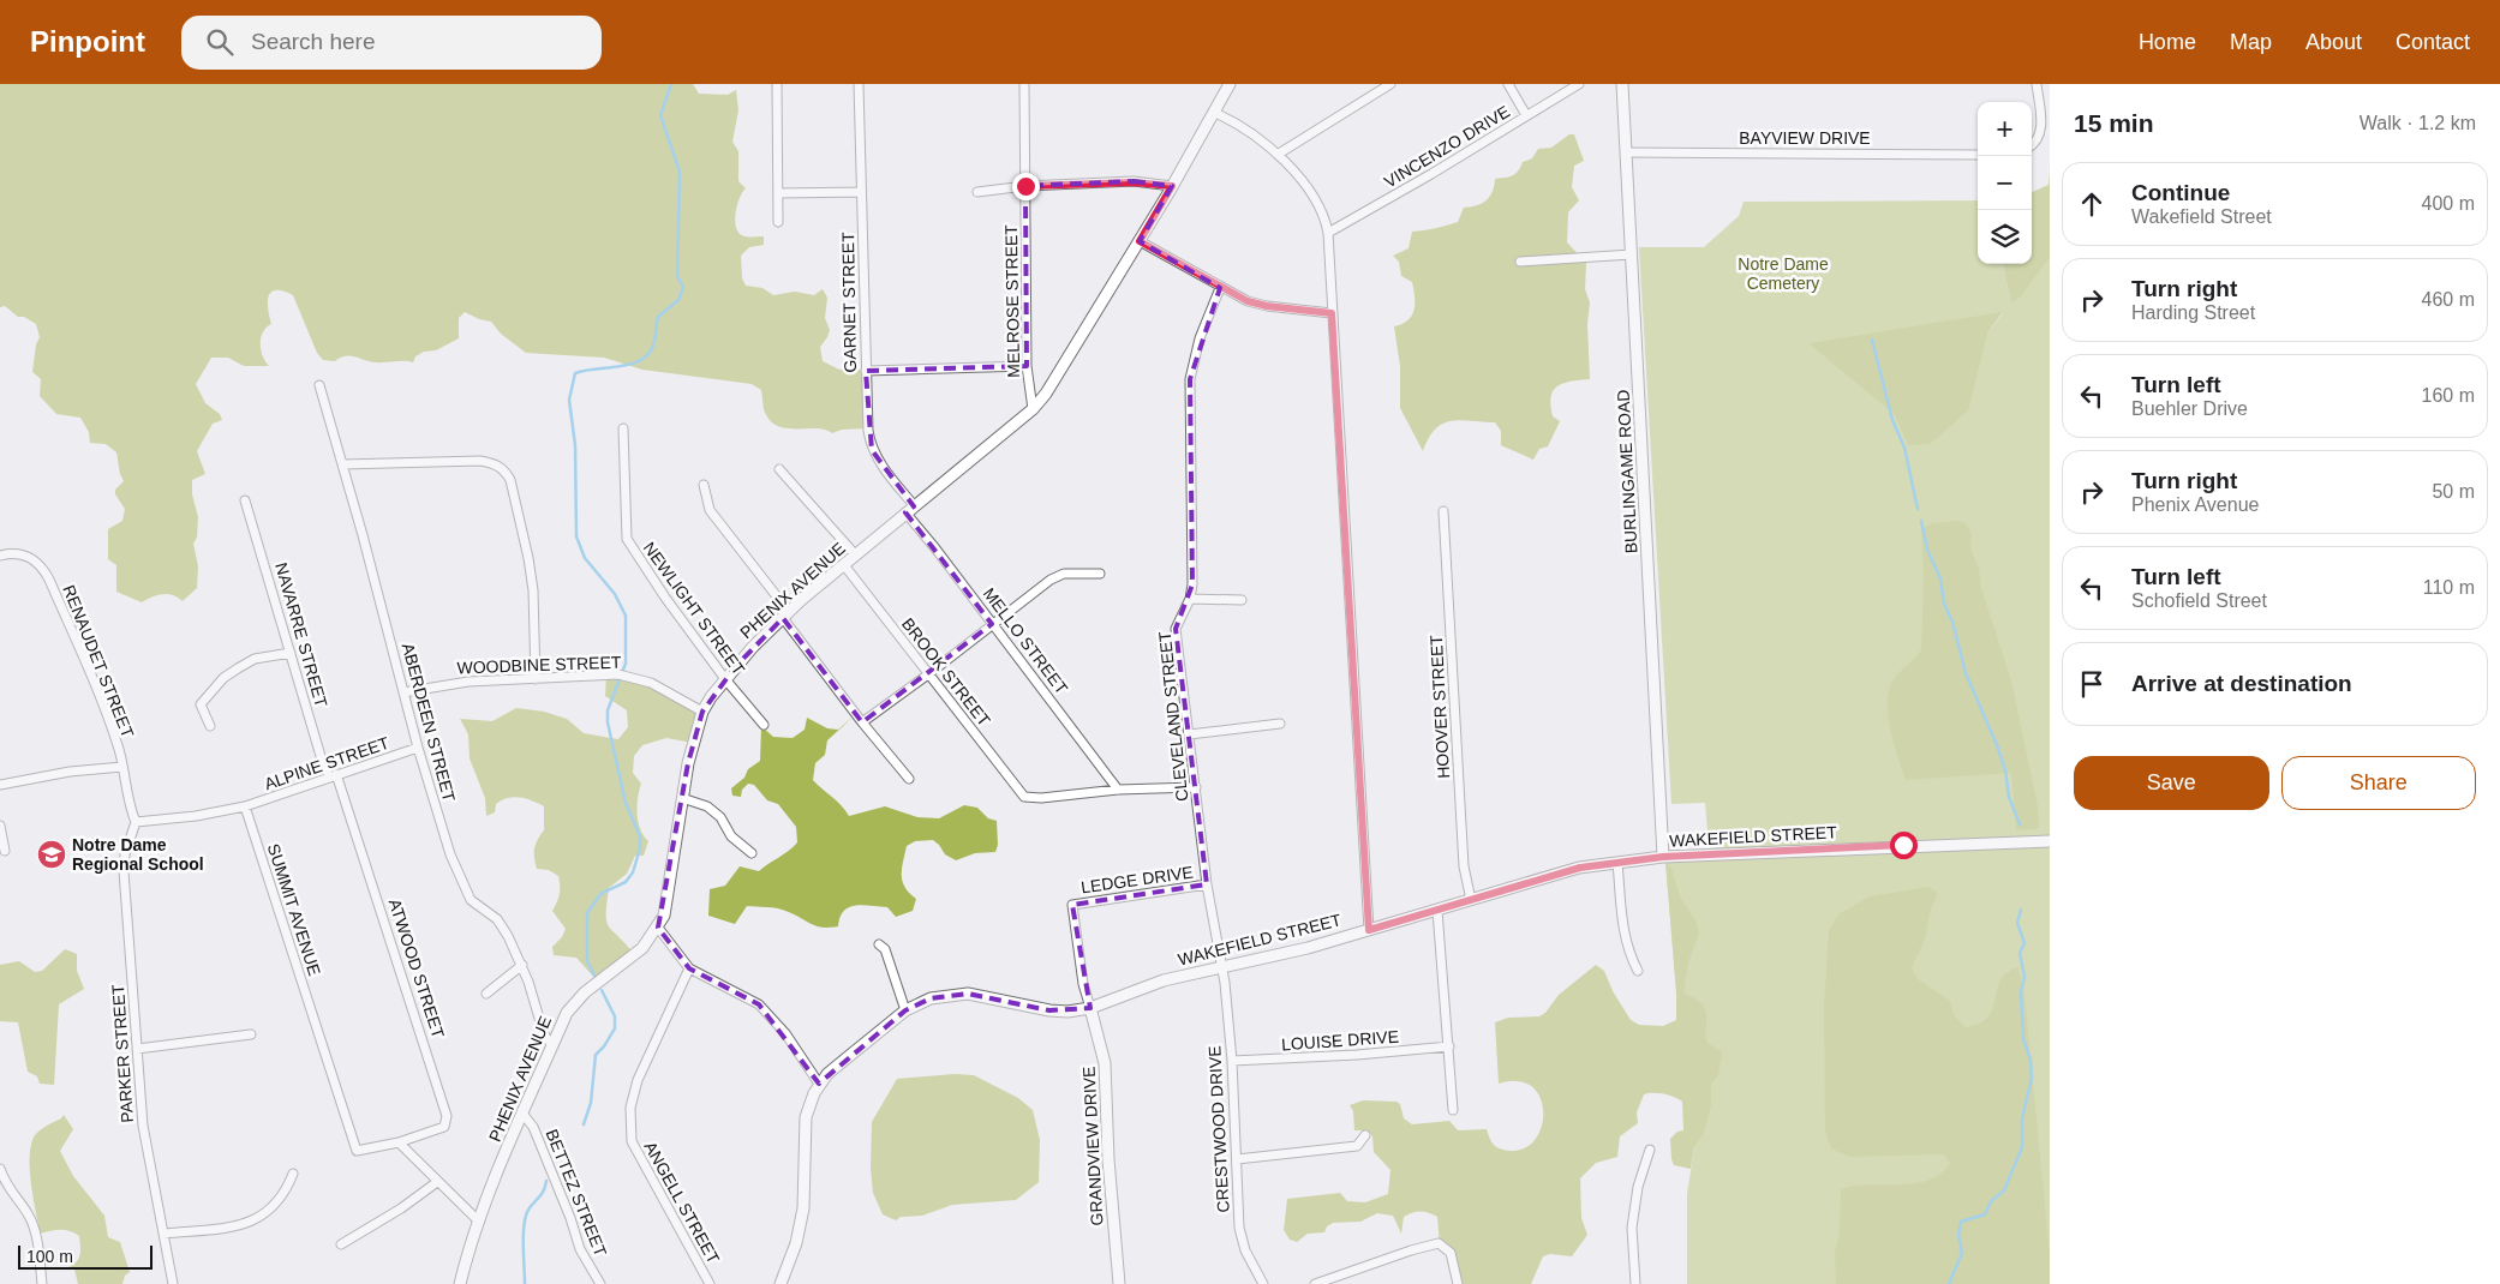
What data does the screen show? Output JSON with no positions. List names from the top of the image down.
{
  "streets": {
    "street": [
      "BAYVIEW DRIVE",
      "VINCENZO DRIVE",
      "MELROSE STREET",
      "GARNET STREET",
      "BURLINGAME ROAD",
      "PHENIX AVENUE",
      "NEWLIGHT STREET",
      "NAVARRE STREET",
      "MELLO STREET",
      "RENAUDET STREET",
      "WOODBINE STREET",
      "BROOK STREET",
      "HOOVER STREET",
      "CLEVELAND STREET",
      "ABERDEEN STREET",
      "ALPINE STREET",
      "WAKEFIELD STREET",
      "LEDGE DRIVE",
      "SUMMIT AVENUE",
      "ATWOOD STREET",
      "LOUISE DRIVE",
      "PARKER STREET",
      "CRESTWOOD DRIVE",
      "GRANDVIEW DRIVE",
      "BETTEZ STREET",
      "ANGELL STREET"
    ]
  },
  "crossings": [
    ["BAYVIEW DRIVE", "BURLINGAME ROAD"],
    ["MELROSE STREET", "PHENIX AVENUE"],
    ["GARNET STREET", "PHENIX AVENUE"],
    ["GARNET STREET", "MELLO STREET"],
    ["BURLINGAME ROAD", "WAKEFIELD STREET"],
    ["PHENIX AVENUE", "NEWLIGHT STREET"],
    ["PHENIX AVENUE", "MELLO STREET"],
    ["PHENIX AVENUE", "WOODBINE STREET"],
    ["PHENIX AVENUE", "BROOK STREET"],
    ["PHENIX AVENUE", "ABERDEEN STREET"],
    ["PHENIX AVENUE", "BETTEZ STREET"],
    ["NAVARRE STREET", "ALPINE STREET"],
    ["NAVARRE STREET", "ATWOOD STREET"],
    ["MELLO STREET", "BROOK STREET"],
    ["WOODBINE STREET", "ABERDEEN STREET"],
    ["HOOVER STREET", "WAKEFIELD STREET"],
    ["CLEVELAND STREET", "WAKEFIELD STREET"],
    ["CLEVELAND STREET", "LEDGE DRIVE"],
    ["CLEVELAND STREET", "CRESTWOOD DRIVE"],
    ["ABERDEEN STREET", "ALPINE STREET"],
    ["ALPINE STREET", "SUMMIT AVENUE"],
    ["ALPINE STREET", "ATWOOD STREET"],
    ["WAKEFIELD STREET", "LEDGE DRIVE"],
    ["WAKEFIELD STREET", "CRESTWOOD DRIVE"],
    ["WAKEFIELD STREET", "GRANDVIEW DRIVE"],
    ["LEDGE DRIVE", "GRANDVIEW DRIVE"],
    ["SUMMIT AVENUE", "ATWOOD STREET"],
    ["LOUISE DRIVE", "CRESTWOOD DRIVE"]
  ],
  "parks": ["Notre Dame Cemetery"],
  "places": {
    "school or university": ["Notre Dame Regional School"]
  },
  "scale_bar": "100 m",
  "page": {
    "header": "Pinpoint",
    "search": "Search here",
    "nav": [
      "Home",
      "Map",
      "About",
      "Contact"
    ],
    "heading": ["15 min", "Walk · 1.2 km"],
    "map_buttons": ["+", "−"],
    "list": [
      ["Continue", "Wakefield Street", "400 m"],
      ["Turn right", "Harding Street", "460 m"],
      ["Turn left", "Buehler Drive", "160 m"],
      ["Turn right", "Phenix Avenue", "50 m"],
      ["Turn left", "Schofield Street", "110 m"],
      "Arrive at destination"
    ],
    "buttons": ["Save", "Share"],
    "scale": "100 m"
  }
}
